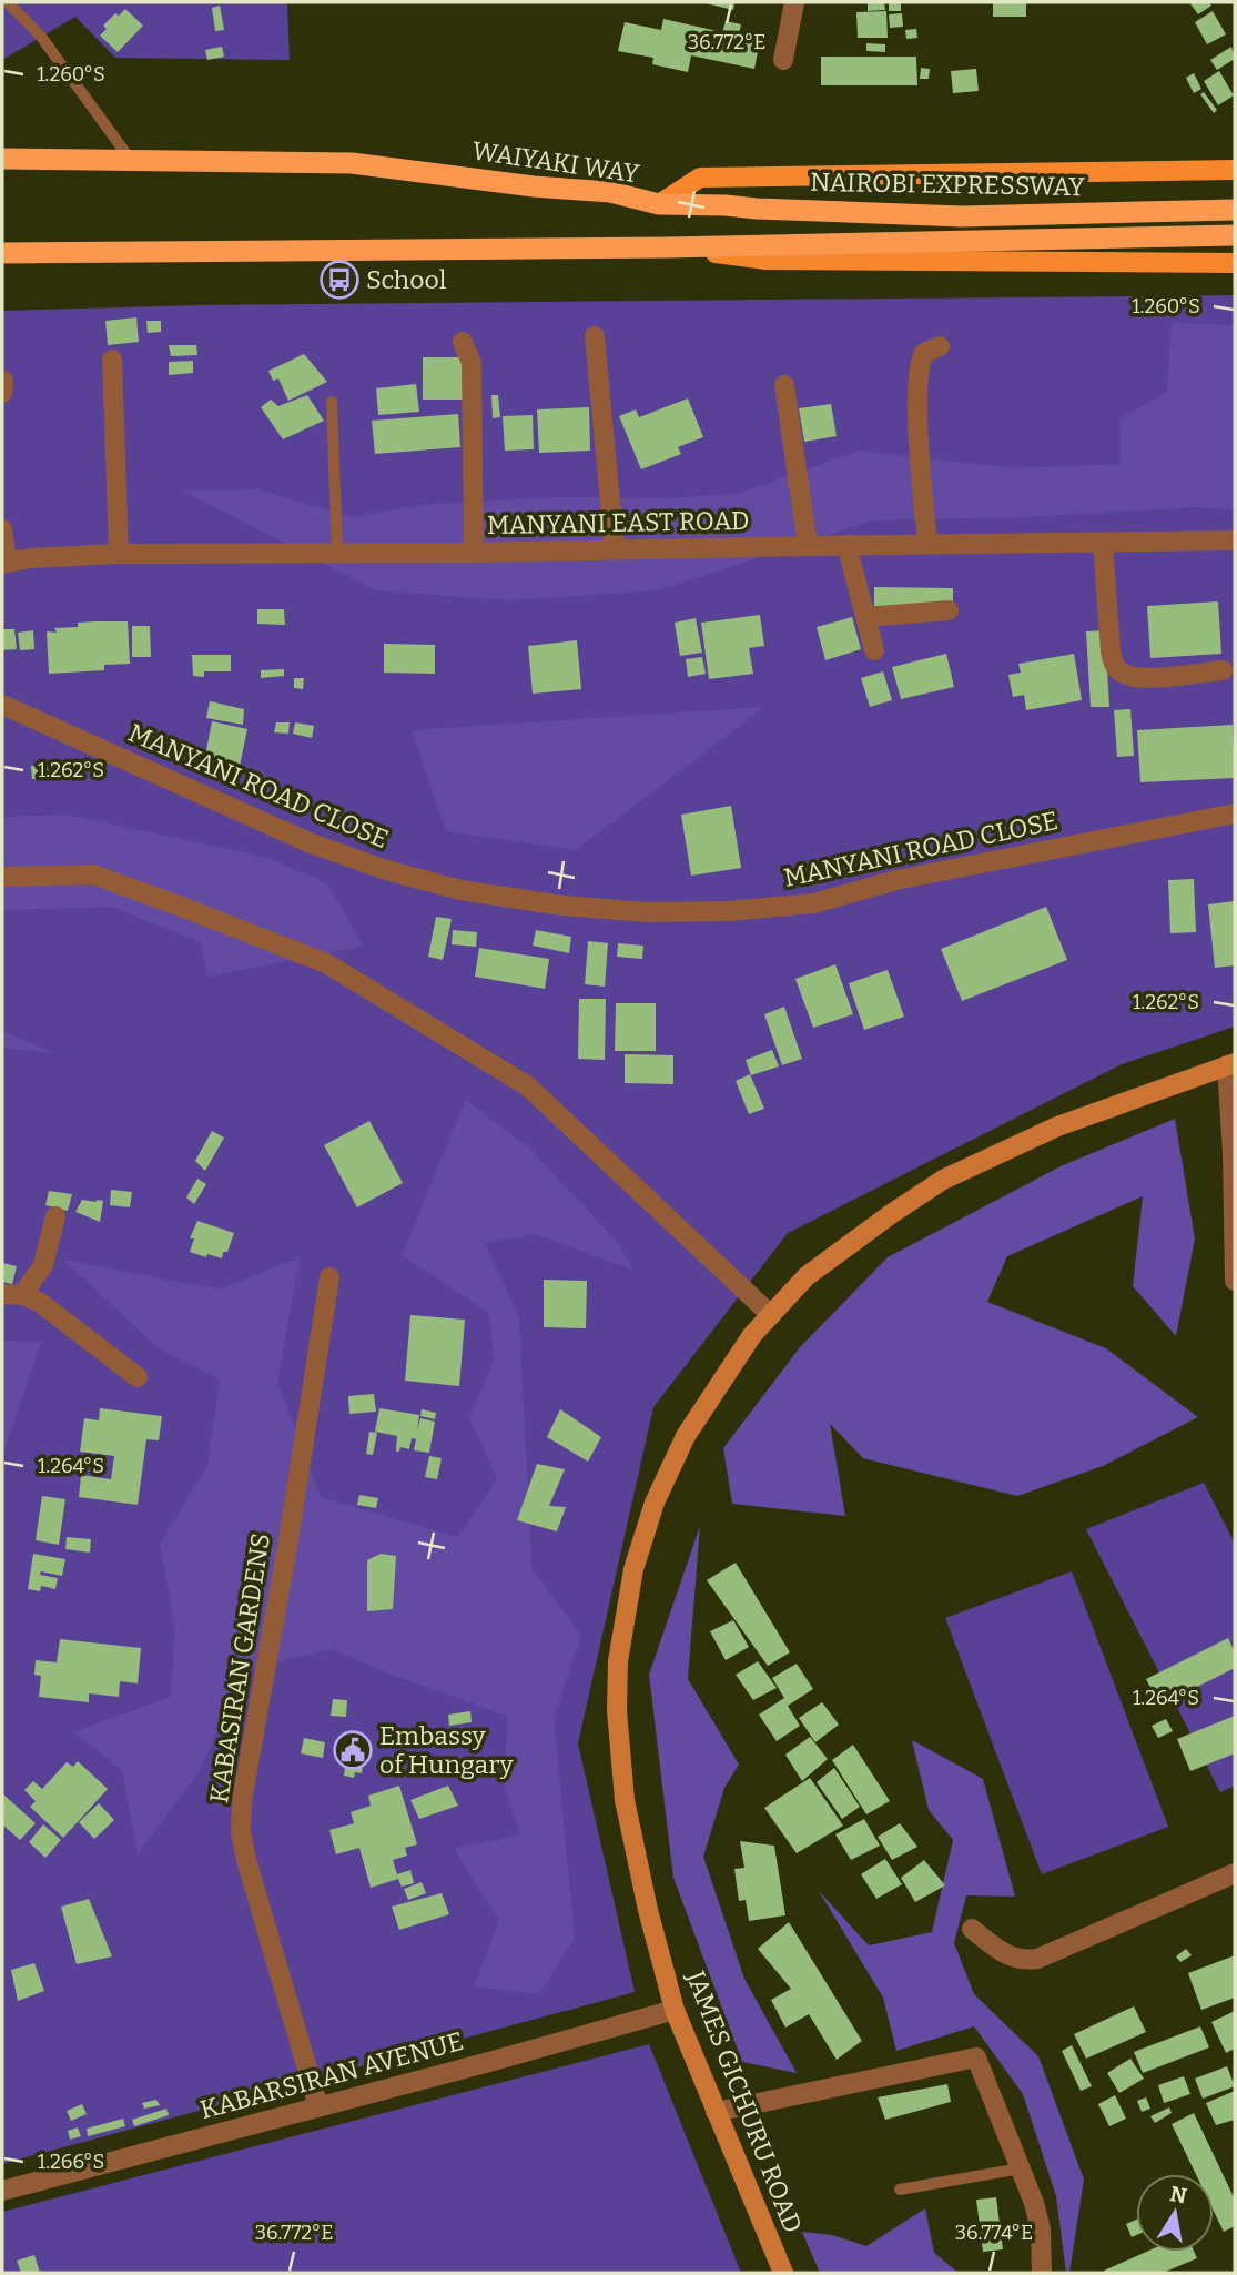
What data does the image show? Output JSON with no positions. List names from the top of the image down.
{
  "streets": {
    "highway": ["WAIYAKI WAY", "NAIROBI EXPRESSWAY"],
    "main road": ["JAMES GICHURU ROAD"],
    "street": [
      "MANYANI EAST ROAD",
      "MANYANI ROAD CLOSE",
      "KABASIRAN GARDENS",
      "KABARSIRAN AVENUE"
    ]
  },
  "crossings": [
    ["WAIYAKI WAY", "NAIROBI EXPRESSWAY"],
    ["KABASIRAN GARDENS", "KABARSIRAN AVENUE"],
    ["KABARSIRAN AVENUE", "JAMES GICHURU ROAD"]
  ],
  "places": {
    "bus stop": ["School"],
    "public building": ["Embassy of Hungary"]
  },
  "north": "top",
  "coordinates": [
    "36.772°E",
    "1.260°S",
    "1.262°S",
    "1.264°S",
    "1.266°S",
    "36.774°E"
  ]
}
